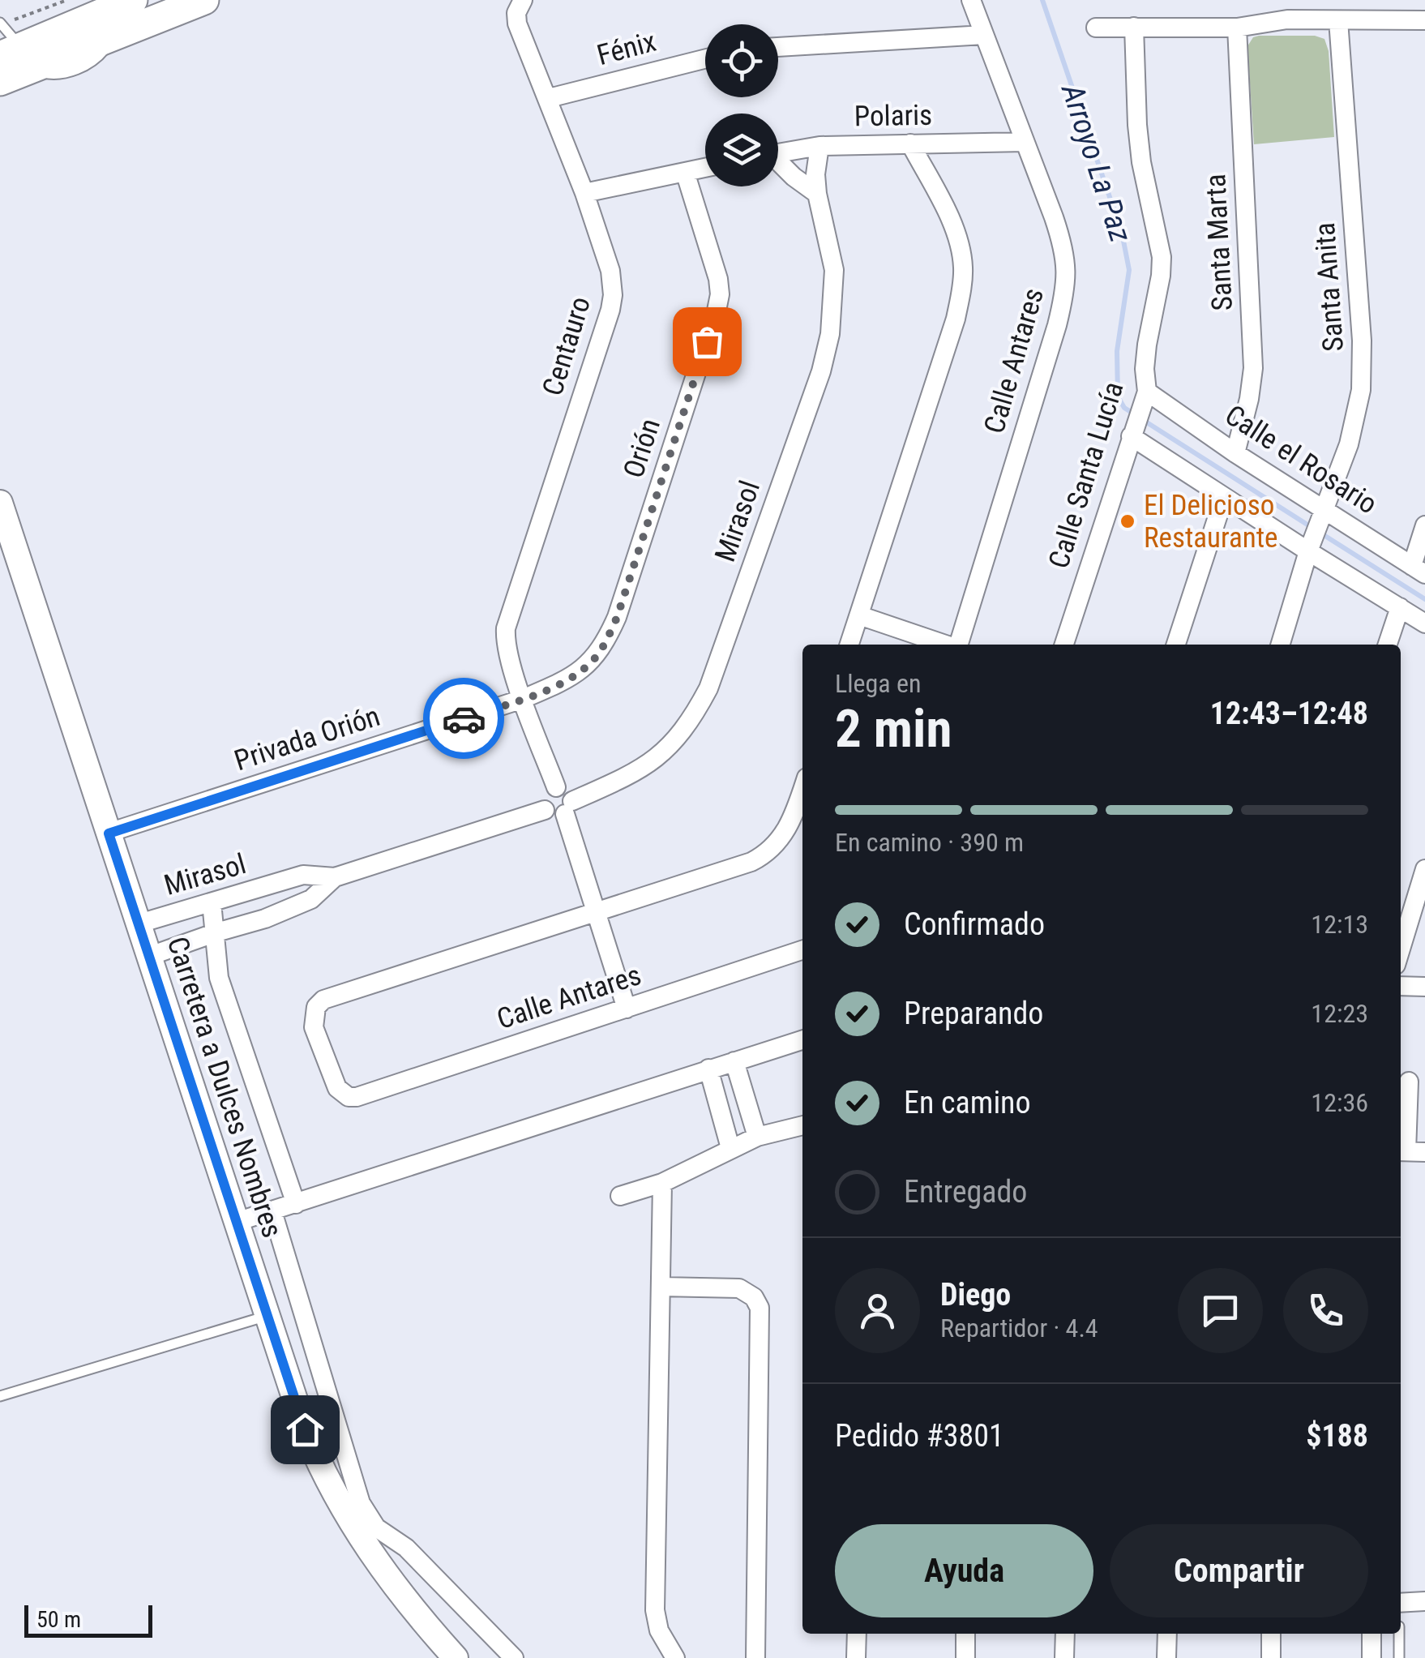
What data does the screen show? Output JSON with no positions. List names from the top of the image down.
{
  "streets": {
    "main road": ["Carretera a Dulces Nombres"],
    "street": [
      "Fénix",
      "Polaris",
      "Santa Marta",
      "Santa Anita",
      "Centauro",
      "Calle Antares",
      "Orión",
      "Calle el Rosario",
      "Calle Santa Lucía",
      "Mirasol",
      "Privada Orión"
    ]
  },
  "crossings": [
    ["Fénix", "Centauro"],
    ["Polaris", "Calle Antares"],
    ["Polaris", "Mirasol"],
    ["Santa Marta", "Calle el Rosario"],
    ["Santa Anita", "Calle el Rosario"],
    ["Centauro", "Orión"],
    ["Centauro", "Mirasol"],
    ["Centauro", "Privada Orión"],
    ["Orión", "Privada Orión"],
    ["Calle el Rosario", "Calle Santa Lucía"],
    ["Mirasol", "Carretera a Dulces Nombres"],
    ["Privada Orión", "Carretera a Dulces Nombres"]
  ],
  "water": ["Arroyo La Paz"],
  "places": ["El Delicioso Restaurante"],
  "scale_bar": "50 m",
  "page": {
    "heading": ["2 min", "Llega en", "12:43–12:48"],
    "panel": [
      "Diego",
      "Repartidor · 4.4",
      "Pedido #3801",
      "$188"
    ],
    "bar": "En camino · 390 m",
    "list": [
      ["Confirmado", "12:13"],
      ["Preparando", "12:23"],
      ["En camino", "12:36"],
      "Entregado"
    ],
    "buttons": ["Ayuda", "Compartir"],
    "scale": "50 m"
  }
}
